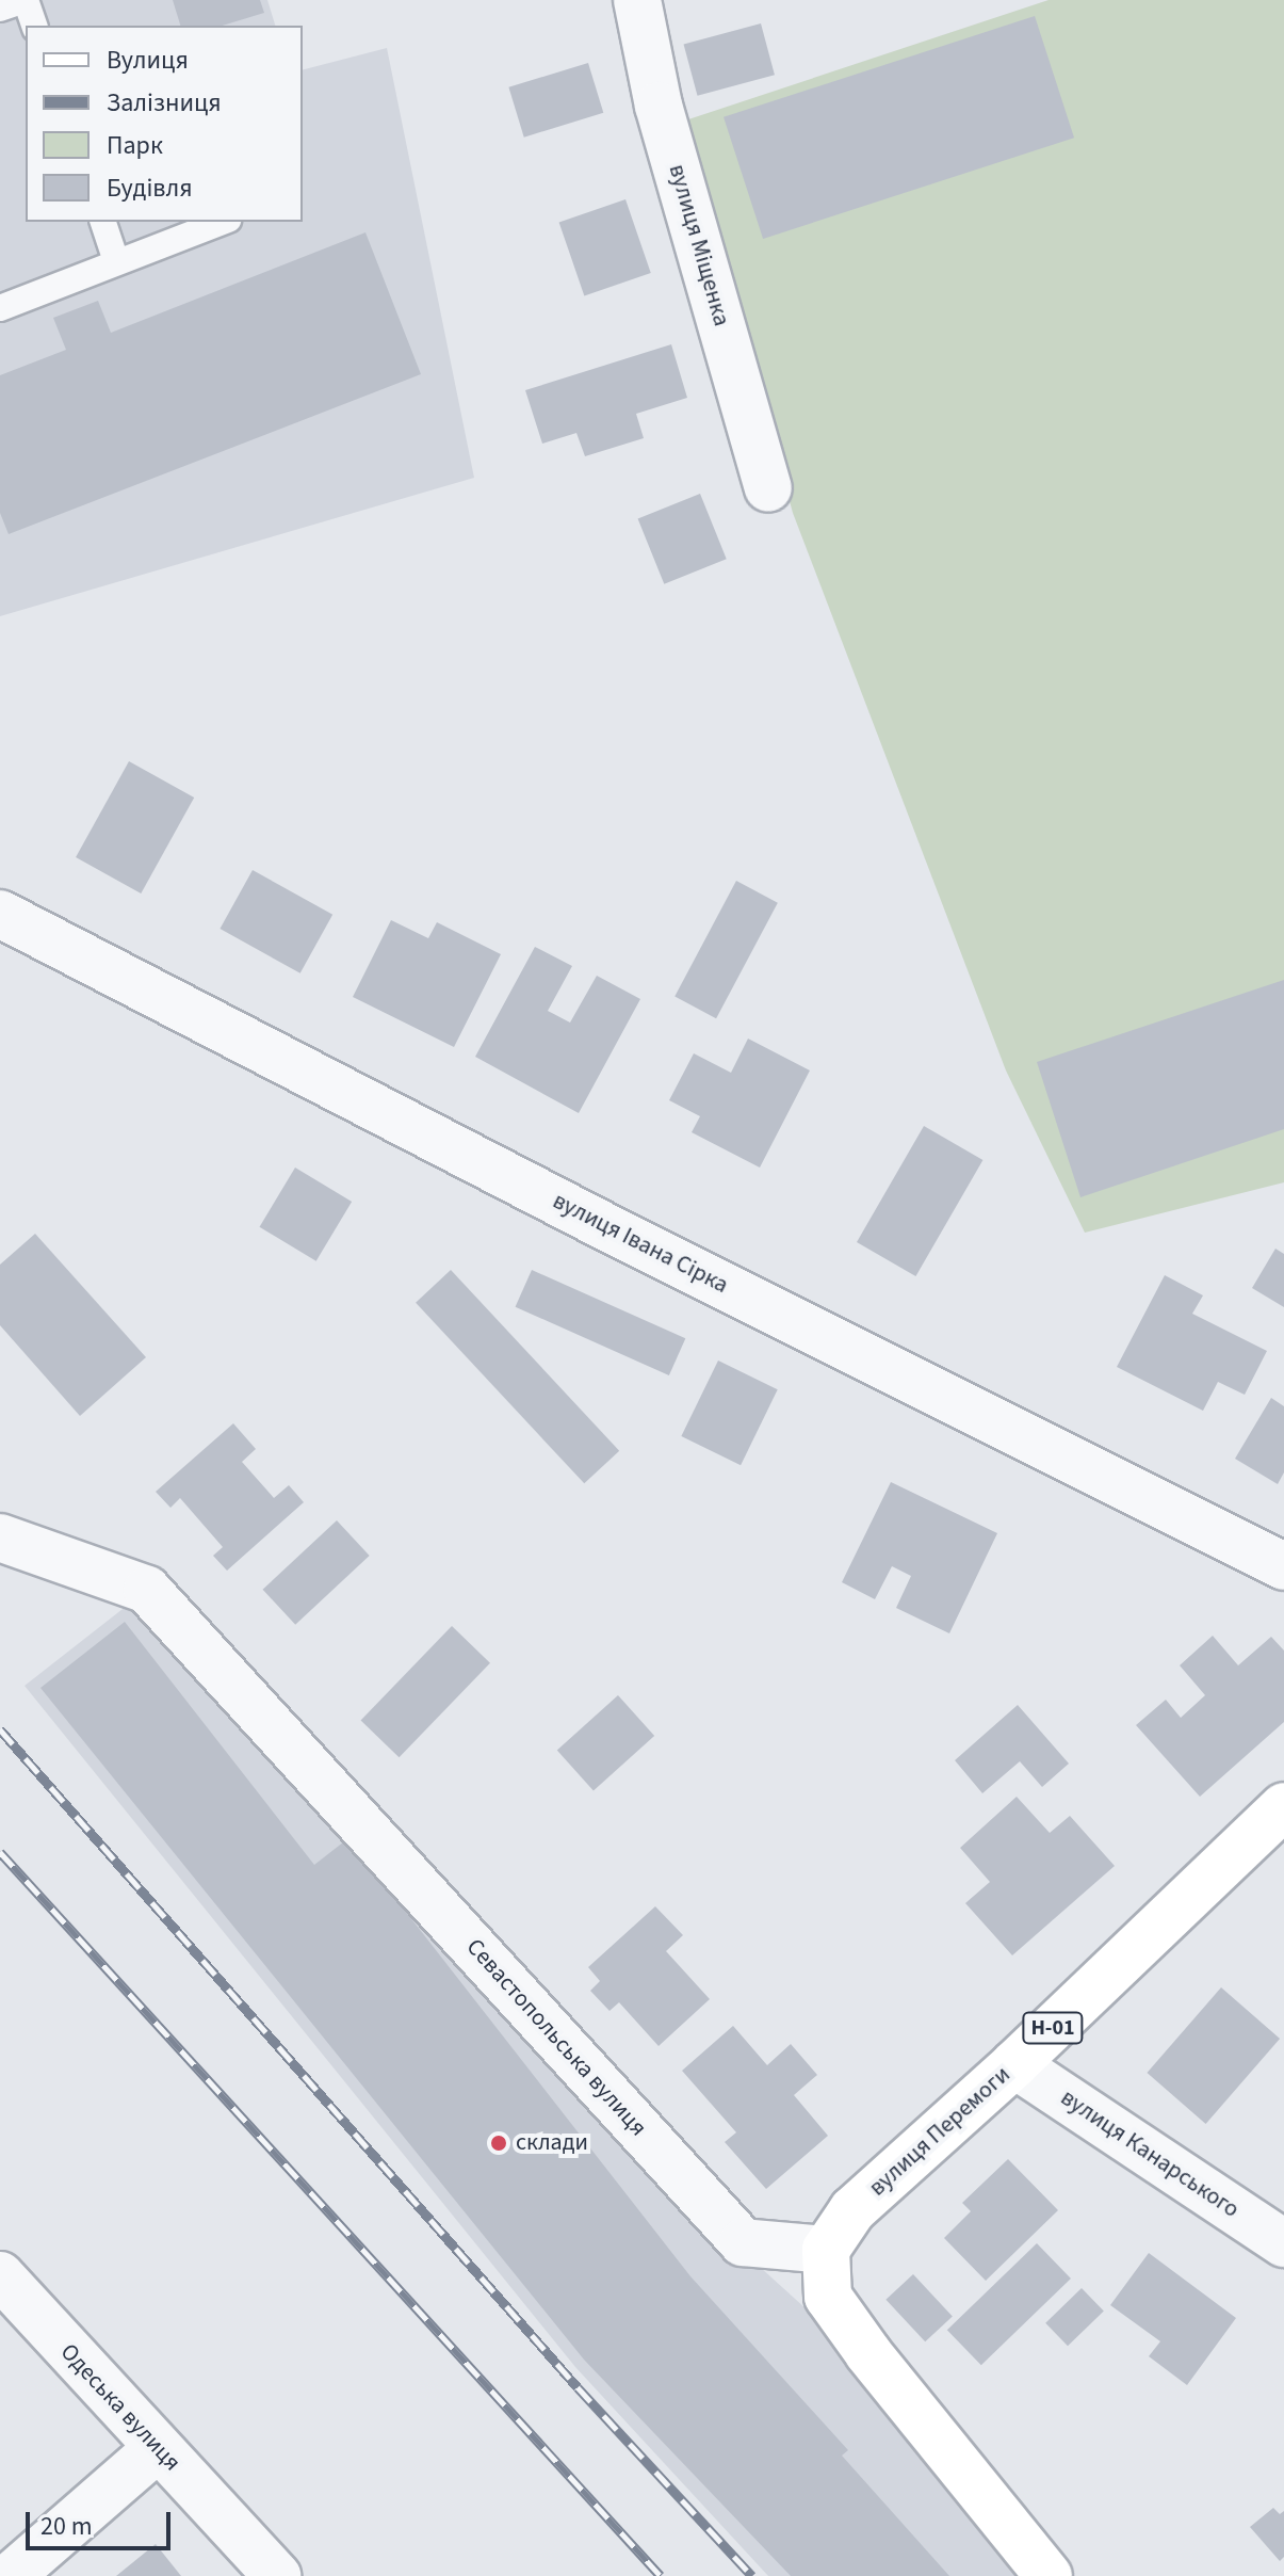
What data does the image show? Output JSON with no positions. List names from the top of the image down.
{
  "streets": {
    "main road": ["Н-01", "вулиця Перемоги"],
    "street": [
      "вулиця Міщенка",
      "вулиця Івана Сірка",
      "Севастопольська вулиця",
      "вулиця Канарського",
      "Одеська вулиця"
    ]
  },
  "crossings": [
    ["Севастопольська вулиця", "вулиця Перемоги"],
    ["вулиця Перемоги", "вулиця Канарського"]
  ],
  "places": ["склади"],
  "legend": [
    "Вулиця",
    "Залізниця",
    "Парк",
    "Будівля"
  ],
  "scale_bar": "20 m"
}
